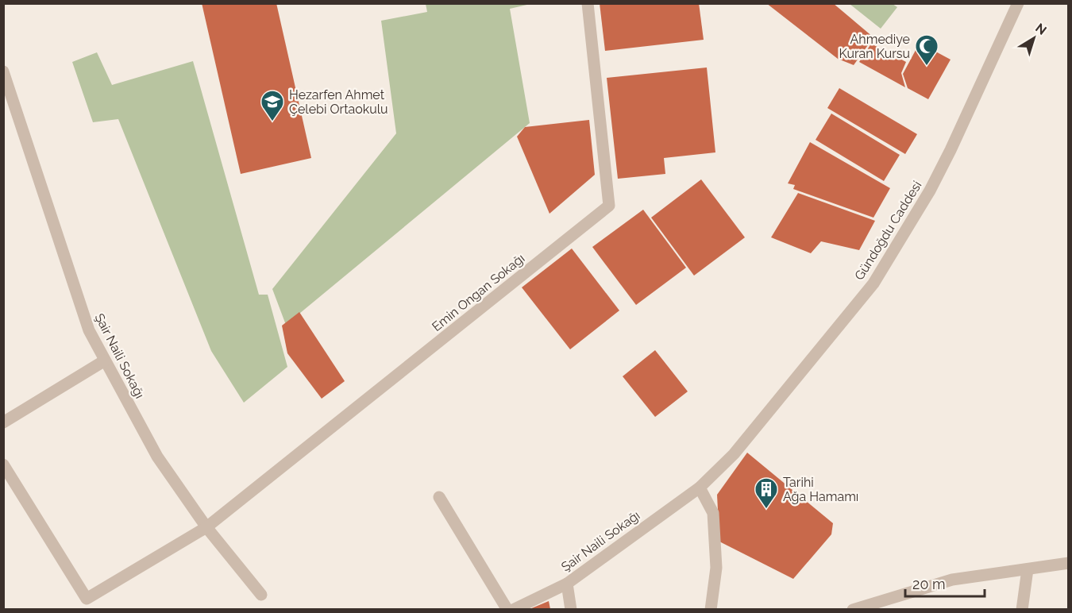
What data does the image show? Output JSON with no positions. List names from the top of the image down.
{
  "streets": {
    "street": ["Gündoğdu Caddesi", "Emin Ongan Sokağı", "Şair Naili Sokağı"]
  },
  "crossings": [
    ["Gündoğdu Caddesi", "Şair Naili Sokağı"],
    ["Emin Ongan Sokağı", "Şair Naili Sokağı"]
  ],
  "places": {
    "mosque": ["Ahmediye Kuran Kursu"],
    "school or university": ["Hezarfen Ahmet Çelebi Ortaokulu"],
    "building": ["Tarihi Ağa Hamamı"]
  },
  "scale_bar": "20 m",
  "north": "top right"
}
